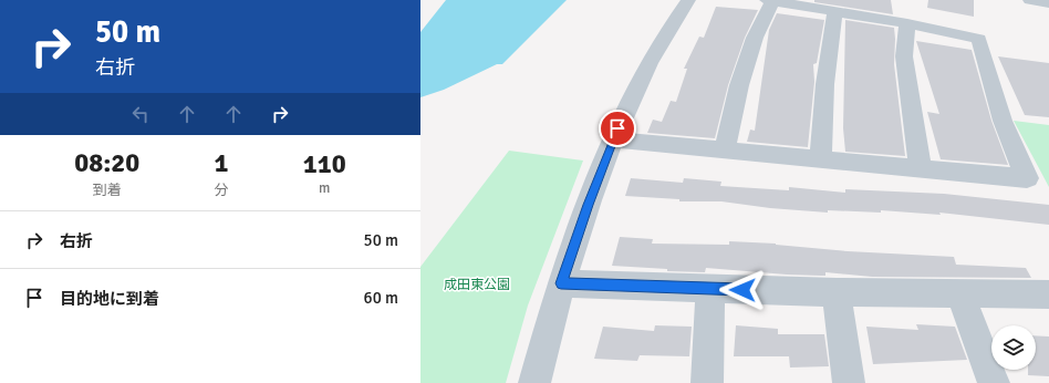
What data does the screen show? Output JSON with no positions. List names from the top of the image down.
{
  "parks": ["成田東公園"],
  "page": {
    "turn": ["50 m", "右折"],
    "eta": [
      "08:20",
      "到着",
      "1",
      "分",
      "110",
      "m"
    ],
    "list": [
      {
        "name": "右折",
        "value": "50 m"
      },
      {
        "name": "目的地に到着",
        "value": "60 m"
      }
    ]
  }
}
